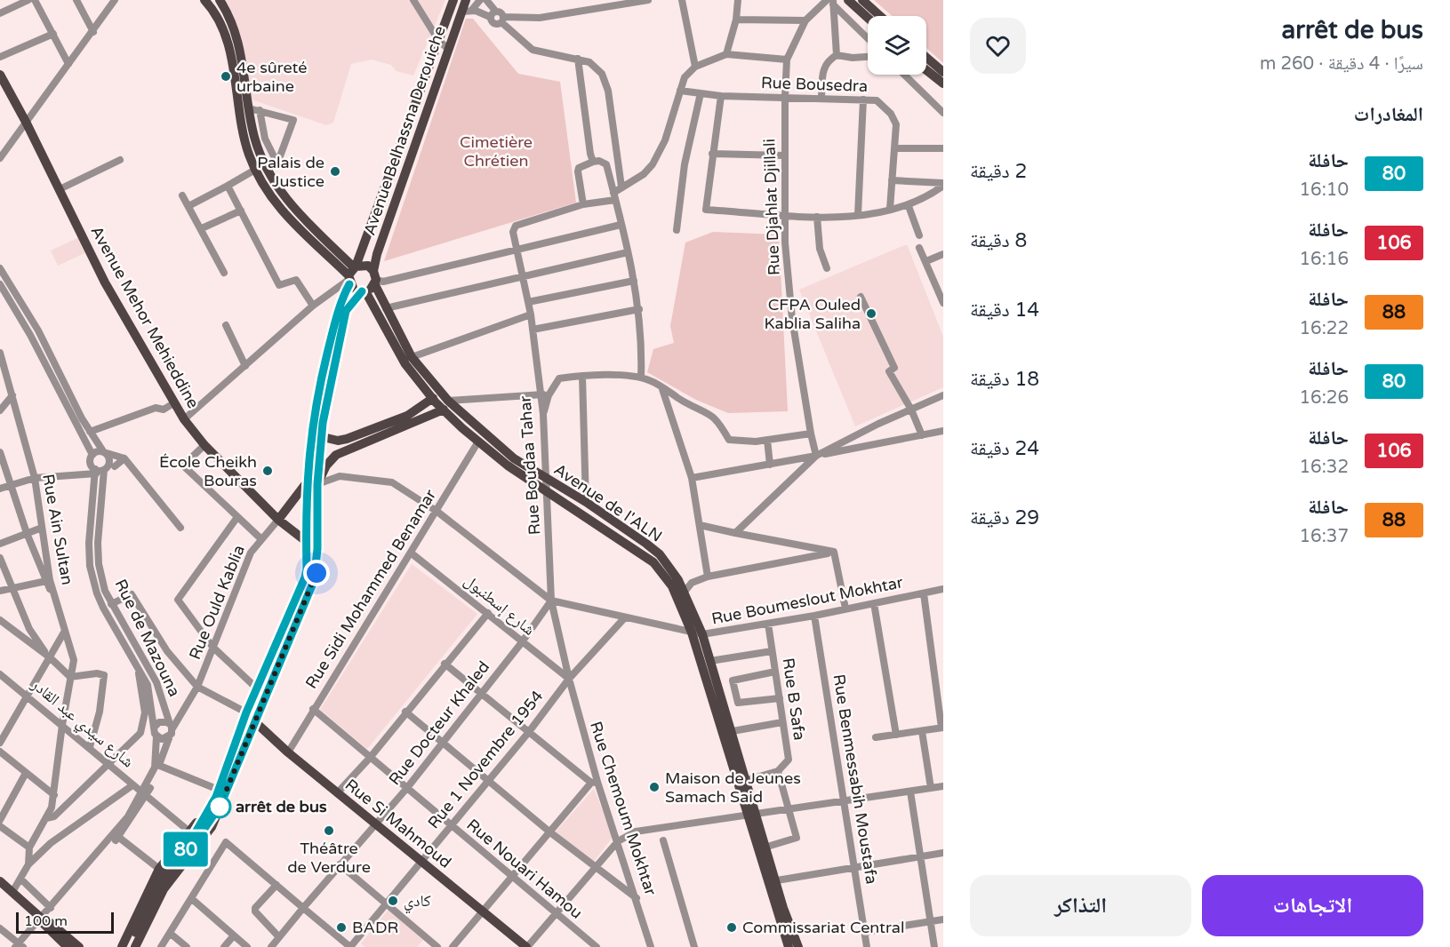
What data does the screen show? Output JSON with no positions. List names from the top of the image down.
{
  "streets": {
    "main road": [
      "Avenue Belhassna Derouiche",
      "Avenue Mehor Mehieddine",
      "Avenue de l'ALN",
      "Rue Si Mahmoud"
    ],
    "street": [
      "Rue Bousedra",
      "Rue Djahlat Djillali",
      "Rue Boudaa Tahar",
      "Rue Ain Sultan",
      "Rue Sidi Mohammed Benamar",
      "Rue Boumeslout Mokhtar",
      "Rue Ould Kablia",
      "شارع إسطنبول",
      "Rue de Mazouna",
      "Rue B Safa",
      "شارع سيدي عبد القادر",
      "Rue Docteur Khaled",
      "Rue 1 Novembre 1954",
      "Rue Benmessabih Moustafa",
      "Rue Chemoum Mokhtar",
      "Rue Nouari Hamou"
    ]
  },
  "crossings": [
    ["Rue Bousedra", "Rue Djahlat Djillali"],
    ["Avenue Belhassna Derouiche", "Avenue de l'ALN"],
    ["Avenue Mehor Mehieddine", "Rue Ould Kablia"],
    ["Rue Boudaa Tahar", "Avenue de l'ALN"],
    ["Rue Boudaa Tahar", "Rue Boumeslout Mokhtar"],
    ["Rue Boudaa Tahar", "شارع إسطنبول"],
    ["Rue Boudaa Tahar", "Rue Docteur Khaled"],
    ["Rue Boudaa Tahar", "Rue 1 Novembre 1954"],
    ["Rue Boudaa Tahar", "Rue Chemoum Mokhtar"],
    ["Avenue de l'ALN", "Rue Sidi Mohammed Benamar"],
    ["Avenue de l'ALN", "Rue Boumeslout Mokhtar"],
    ["Rue Ain Sultan", "شارع سيدي عبد القادر"],
    ["Rue Sidi Mohammed Benamar", "شارع إسطنبول"],
    ["Rue Sidi Mohammed Benamar", "Rue Si Mahmoud"],
    ["Rue Sidi Mohammed Benamar", "Rue Nouari Hamou"],
    ["Rue Boumeslout Mokhtar", "Rue B Safa"],
    ["Rue Boumeslout Mokhtar", "Rue Docteur Khaled"],
    ["Rue Boumeslout Mokhtar", "Rue 1 Novembre 1954"],
    ["Rue Boumeslout Mokhtar", "Rue Benmessabih Moustafa"],
    ["Rue Ould Kablia", "Rue de Mazouna"],
    ["شارع إسطنبول", "Rue Docteur Khaled"],
    ["شارع إسطنبول", "Rue 1 Novembre 1954"],
    ["شارع إسطنبول", "Rue Chemoum Mokhtar"],
    ["Rue Docteur Khaled", "Rue Si Mahmoud"],
    ["Rue Docteur Khaled", "Rue Nouari Hamou"],
    ["Rue 1 Novembre 1954", "Rue Chemoum Mokhtar"],
    ["Rue 1 Novembre 1954", "Rue Si Mahmoud"],
    ["Rue 1 Novembre 1954", "Rue Nouari Hamou"]
  ],
  "parks": ["Cimetière Chrétien"],
  "places": [
    "4e sûreté urbaine",
    "Palais de Justice",
    "CFPA Ouled Kablia Saliha",
    "École Cheikh Bouras",
    "Maison de Jeunes Samach Said",
    "arrêt de bus",
    "Théâtre de Verdure",
    "كادي",
    "BADR",
    "Commissariat Central"
  ],
  "lines": ["bus line 80"],
  "scale_bar": "100 m",
  "page": {
    "heading": [
      ["arrêt de bus", "سيرًا · 4 دقيقة · 260 m"],
      "المغادرات"
    ],
    "on_map": "80",
    "list": [
      {
        "mark": "80",
        "name": "حافلة",
        "note": "16:10",
        "value": "2 دقيقة"
      },
      {
        "mark": "106",
        "name": "حافلة",
        "note": "16:16",
        "value": "8 دقيقة"
      },
      {
        "mark": "88",
        "name": "حافلة",
        "note": "16:22",
        "value": "14 دقيقة"
      },
      {
        "mark": "80",
        "name": "حافلة",
        "note": "16:26",
        "value": "18 دقيقة"
      },
      {
        "mark": "106",
        "name": "حافلة",
        "note": "16:32",
        "value": "24 دقيقة"
      },
      {
        "mark": "88",
        "name": "حافلة",
        "note": "16:37",
        "value": "29 دقيقة"
      }
    ],
    "buttons": ["الاتجاهات", "التذاكر"],
    "scale": "100 m"
  }
}
